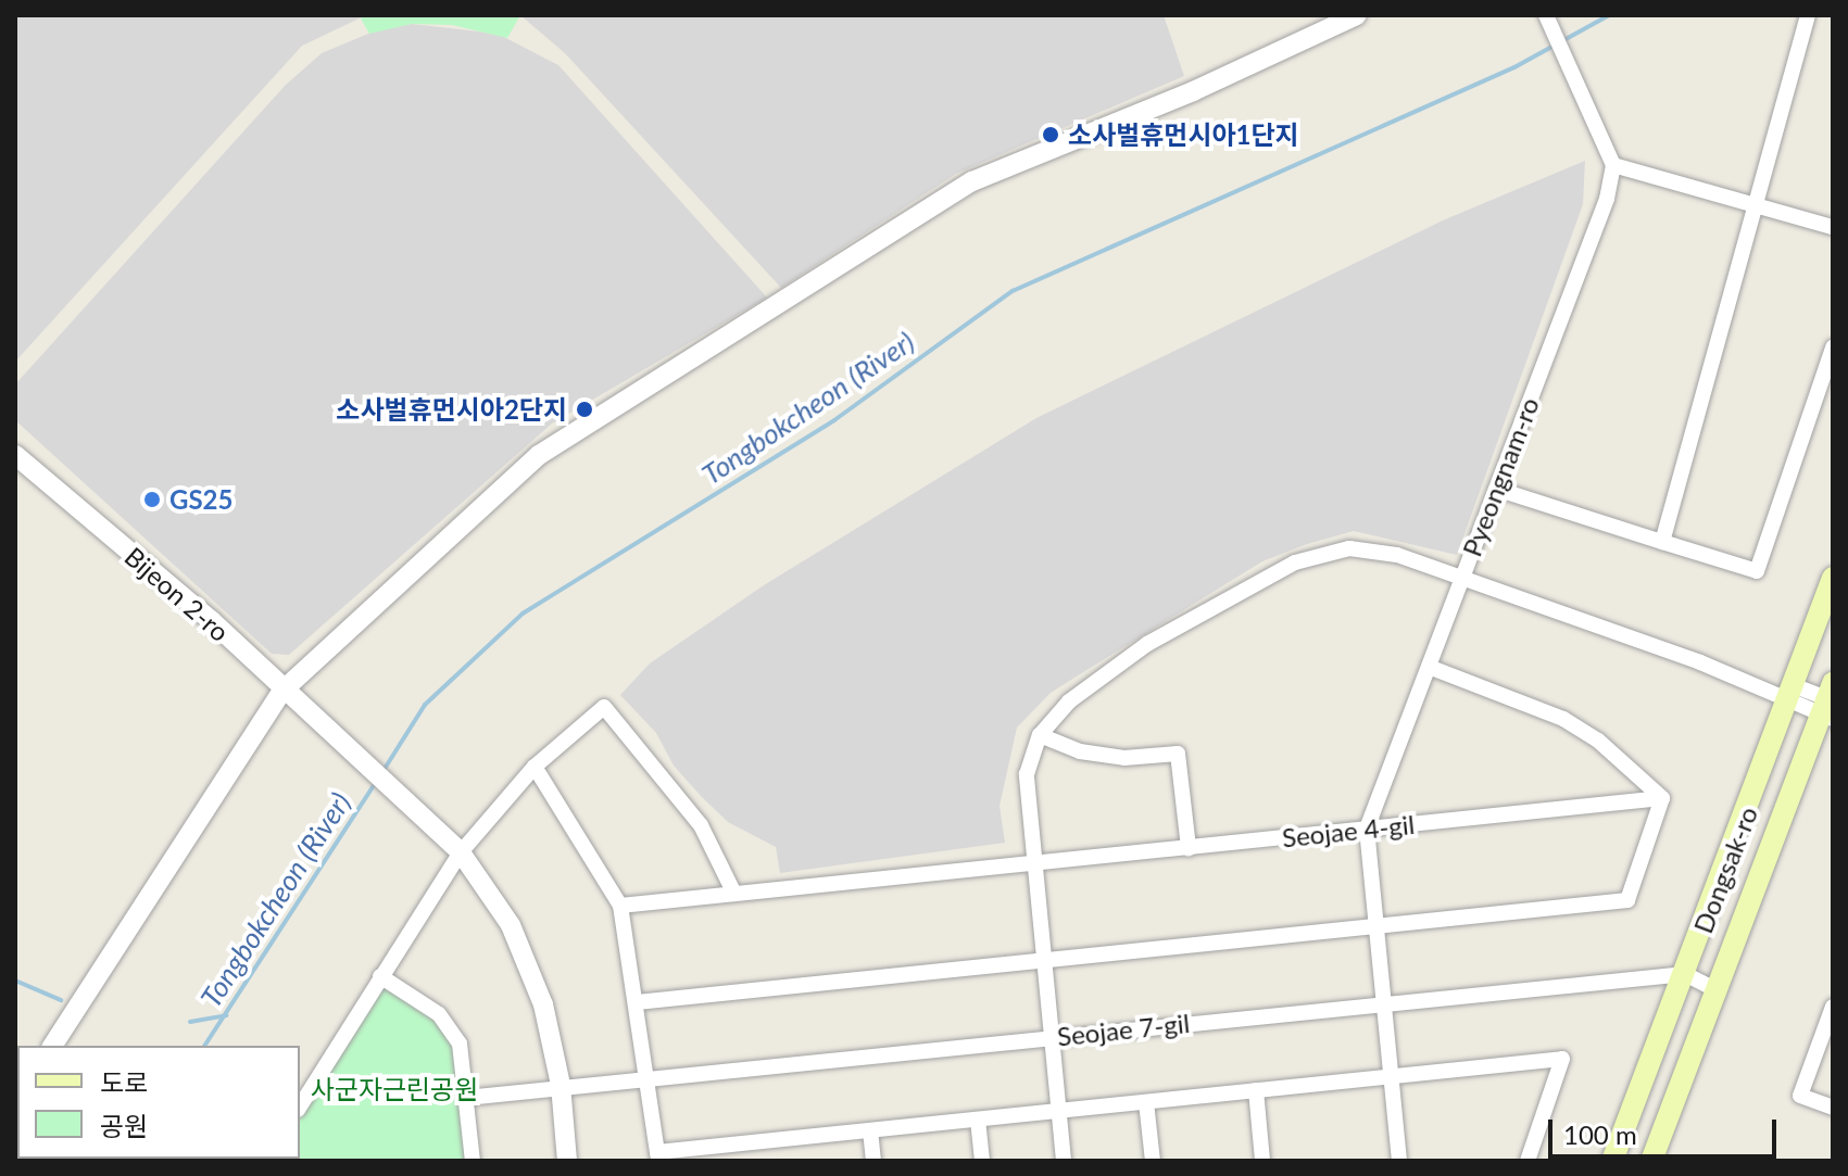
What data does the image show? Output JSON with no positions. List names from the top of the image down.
{
  "streets": {
    "main road": ["Dongsak-ro"],
    "street": [
      "Pyeongnam-ro",
      "Bijeon 2-ro",
      "Seojae 4-gil",
      "Seojae 7-gil"
    ]
  },
  "crossings": [
    ["Pyeongnam-ro", "Seojae 4-gil"],
    ["Dongsak-ro", "Seojae 7-gil"]
  ],
  "water": ["Tongbokcheon (River)"],
  "parks": ["사군자근린공원"],
  "places": ["소사벌휴먼시아1단지", "소사벌휴먼시아2단지", "GS25"],
  "legend": ["도로", "공원"],
  "scale_bar": "100 m"
}
